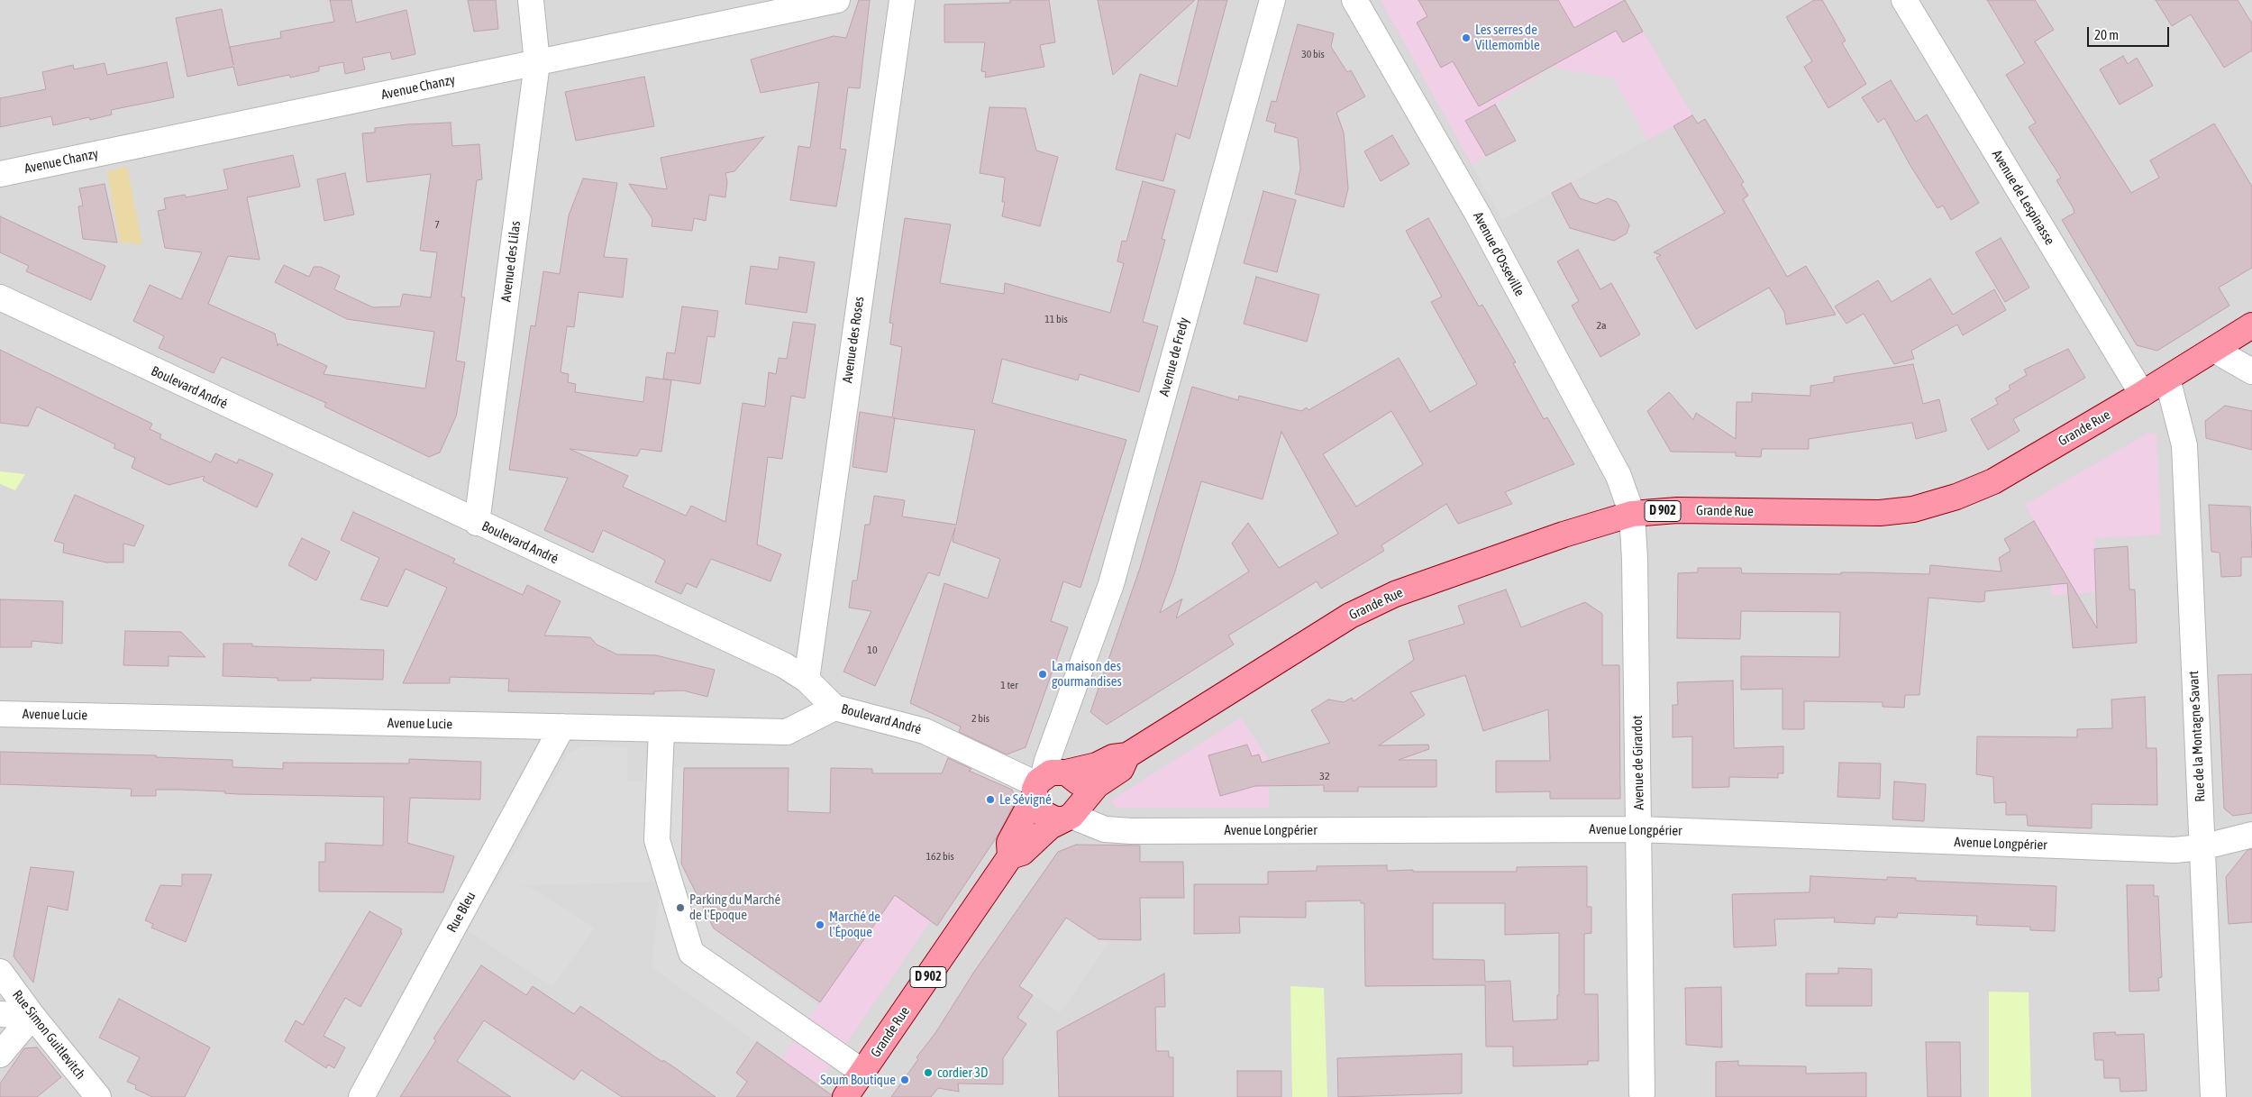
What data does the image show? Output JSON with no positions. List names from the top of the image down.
{
  "streets": {
    "main road": ["Grande Rue", "D 902"],
    "street": [
      "Avenue Chanzy",
      "Avenue de Lespinasse",
      "Avenue d'Osseville",
      "Avenue des Lilas",
      "Avenue des Roses",
      "Avenue de Fredy",
      "Boulevard André",
      "Avenue Lucie",
      "Rue de la Montagne Savart",
      "Avenue de Girardot",
      "Avenue Longpérier",
      "Rue Bleu",
      "Rue Simon Guitlevitch"
    ]
  },
  "crossings": [
    ["Avenue Chanzy", "Avenue des Lilas"],
    ["Avenue de Lespinasse", "Grande Rue"],
    ["Avenue d'Osseville", "Grande Rue"],
    ["Avenue d'Osseville", "Avenue de Girardot"],
    ["Avenue des Lilas", "Boulevard André"],
    ["Avenue des Roses", "Boulevard André"],
    ["Avenue de Fredy", "Boulevard André"],
    ["Avenue de Fredy", "Grande Rue"],
    ["Avenue de Fredy", "Avenue Longpérier"],
    ["Boulevard André", "Grande Rue"],
    ["Boulevard André", "Avenue Lucie"],
    ["Boulevard André", "Avenue Longpérier"],
    ["Grande Rue", "Rue de la Montagne Savart"],
    ["Grande Rue", "Avenue de Girardot"],
    ["Grande Rue", "Avenue Longpérier"],
    ["Avenue Lucie", "Rue Bleu"],
    ["Rue de la Montagne Savart", "Avenue Longpérier"],
    ["Avenue de Girardot", "Avenue Longpérier"]
  ],
  "places": [
    "Les serres de Villemomble",
    "La maison des gourmandises",
    "Le Sévigné",
    "Parking du Marché de l'Epoque",
    "Marché de l'Époque",
    "cordier 3D",
    "Soum Boutique"
  ],
  "house_numbers": [
    "30 bis",
    "7",
    "11 bis",
    "2a",
    "10",
    "1 ter",
    "2 bis",
    "32",
    "162 bis"
  ],
  "scale_bar": "20 m"
}
